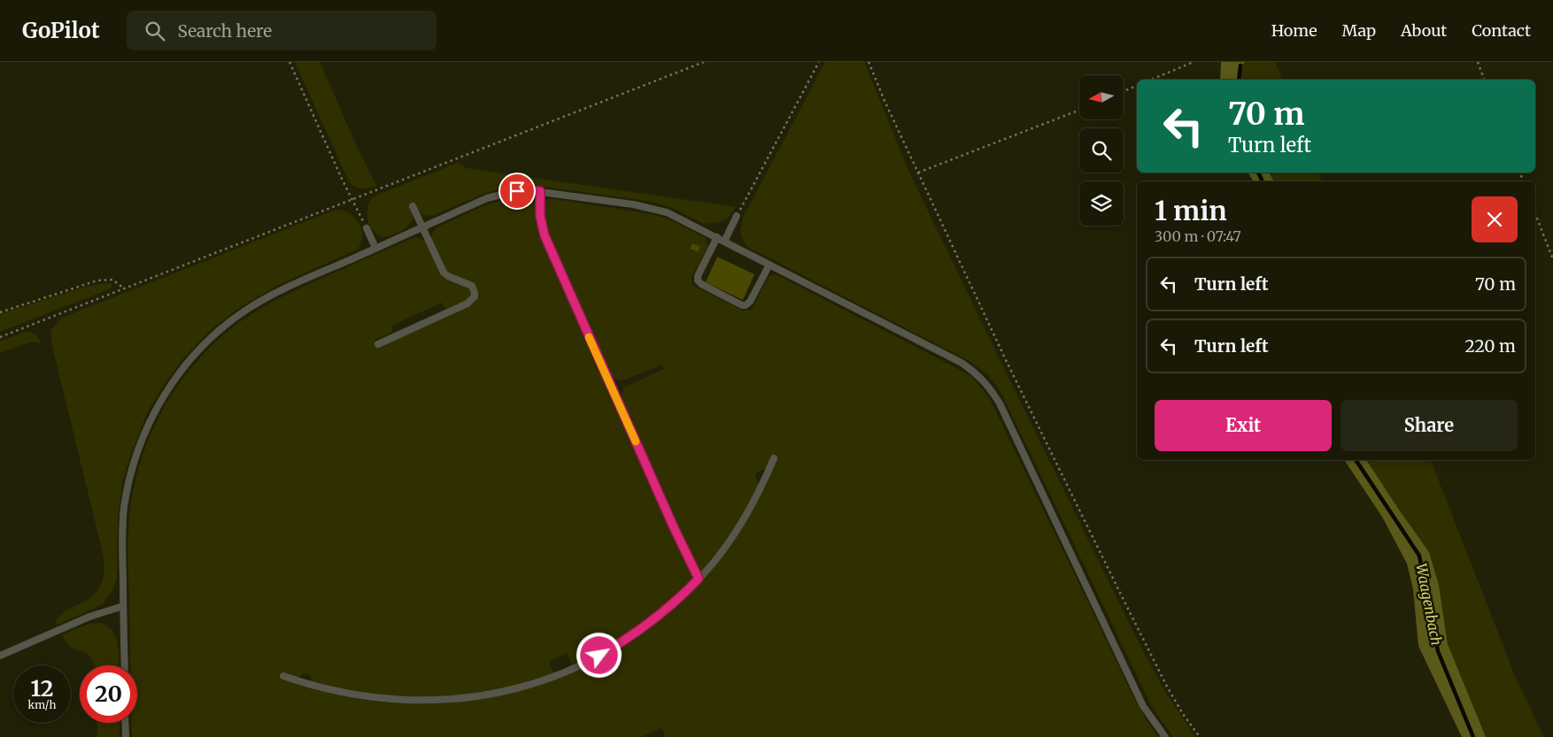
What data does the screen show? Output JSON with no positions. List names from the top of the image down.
{
  "water": ["Waagenbach"],
  "north": "left",
  "page": {
    "header": "GoPilot",
    "search": "Search here",
    "nav": [
      "Home",
      "Map",
      "About",
      "Contact"
    ],
    "turn": ["70 m", "Turn left"],
    "heading": ["1 min", "300 m · 07:47"],
    "list": [
      {
        "name": "Turn left",
        "value": "70 m"
      },
      {
        "name": "Turn left",
        "value": "220 m"
      }
    ],
    "buttons": ["Exit", "Share"],
    "speed": "12 km/h",
    "limit": "20"
  }
}
